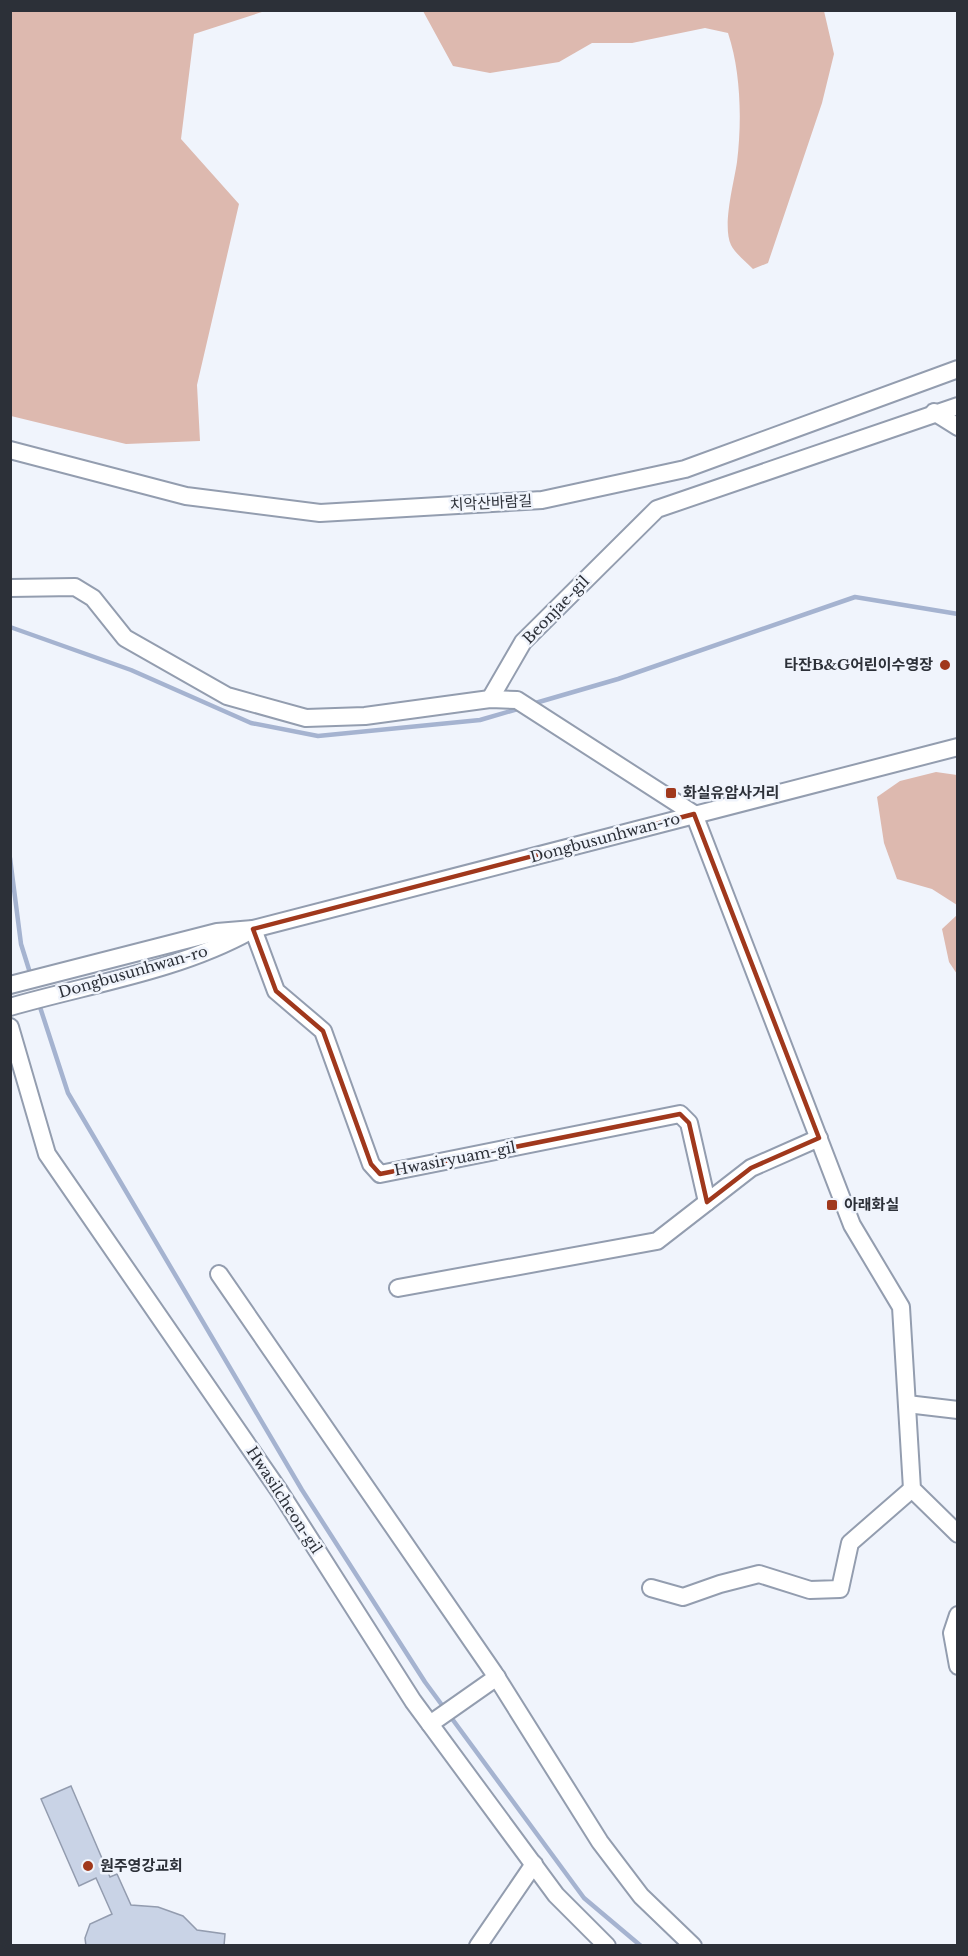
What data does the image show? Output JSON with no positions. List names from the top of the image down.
{
  "streets": {
    "street": [
      "치악산바람길",
      "Beonjae-gil",
      "Dongbusunhwan-ro",
      "Hwasiryuam-gil",
      "Hwasilcheon-gil"
    ]
  },
  "crossings": [
    ["Dongbusunhwan-ro", "Hwasiryuam-gil"]
  ],
  "places": {
    "other": ["타잔B&G어린이수영장", "원주영강교회"],
    "transit": ["화실유암사거리", "아래화실"]
  }
}
